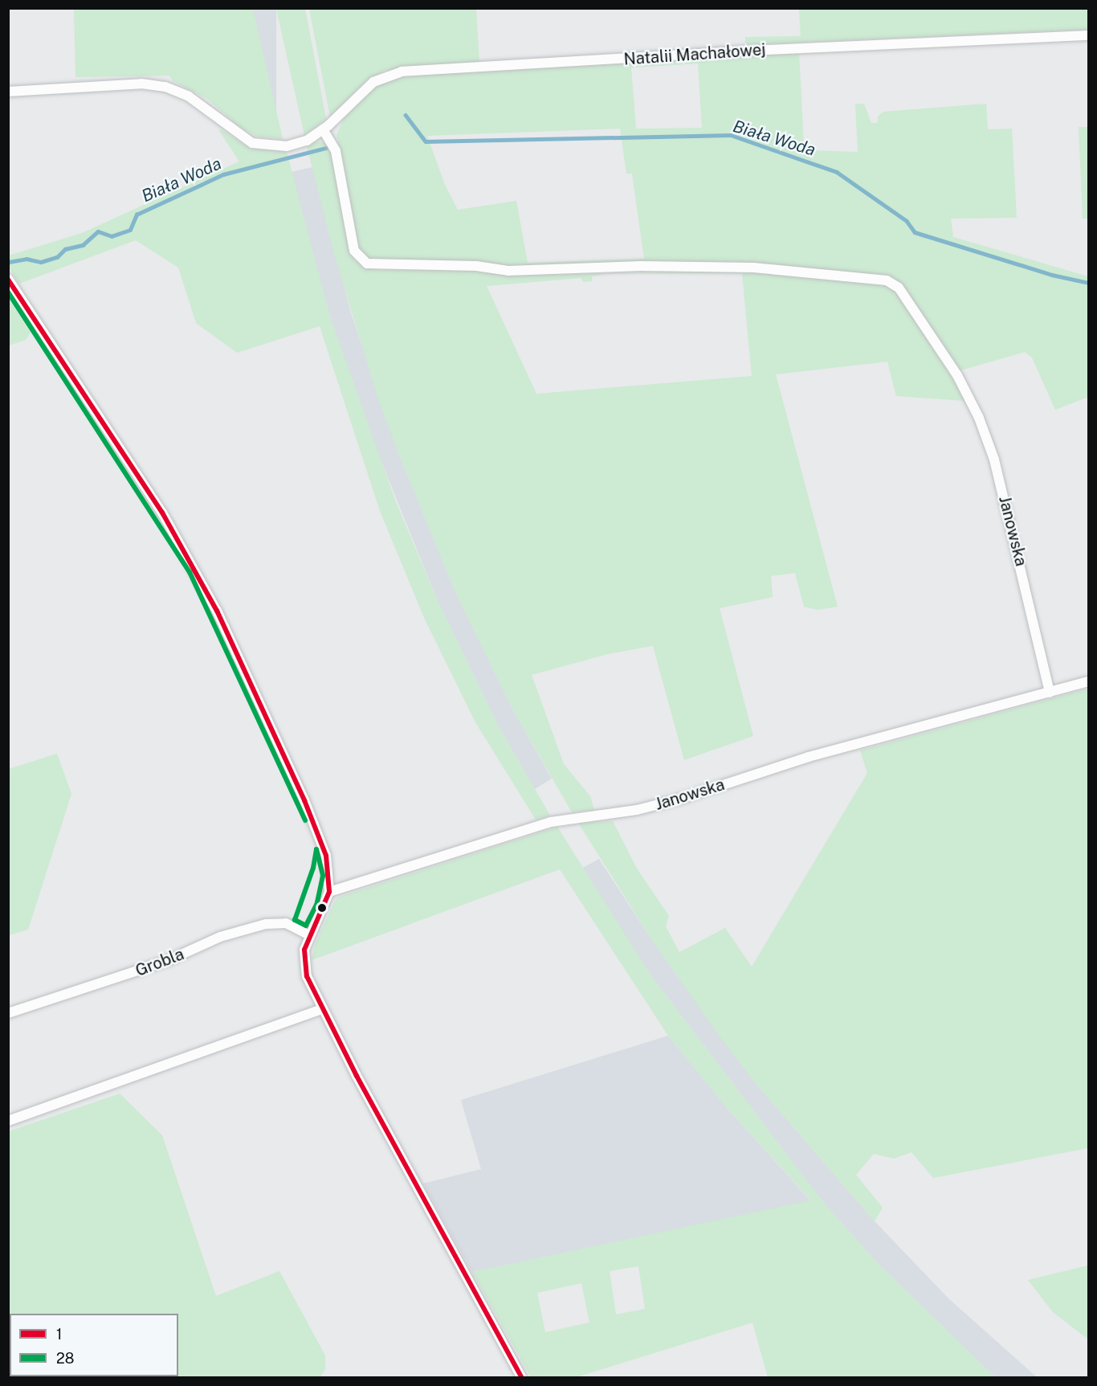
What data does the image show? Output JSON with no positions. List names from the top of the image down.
{
  "streets": {
    "street": ["Natalii Machałowej", "Janowska", "Grobla"]
  },
  "crossings": [
    ["Natalii Machałowej", "Janowska"]
  ],
  "water": ["Biała Woda"],
  "lines": ["transit line 1", "transit line 28"],
  "legend": ["1", "28"]
}
